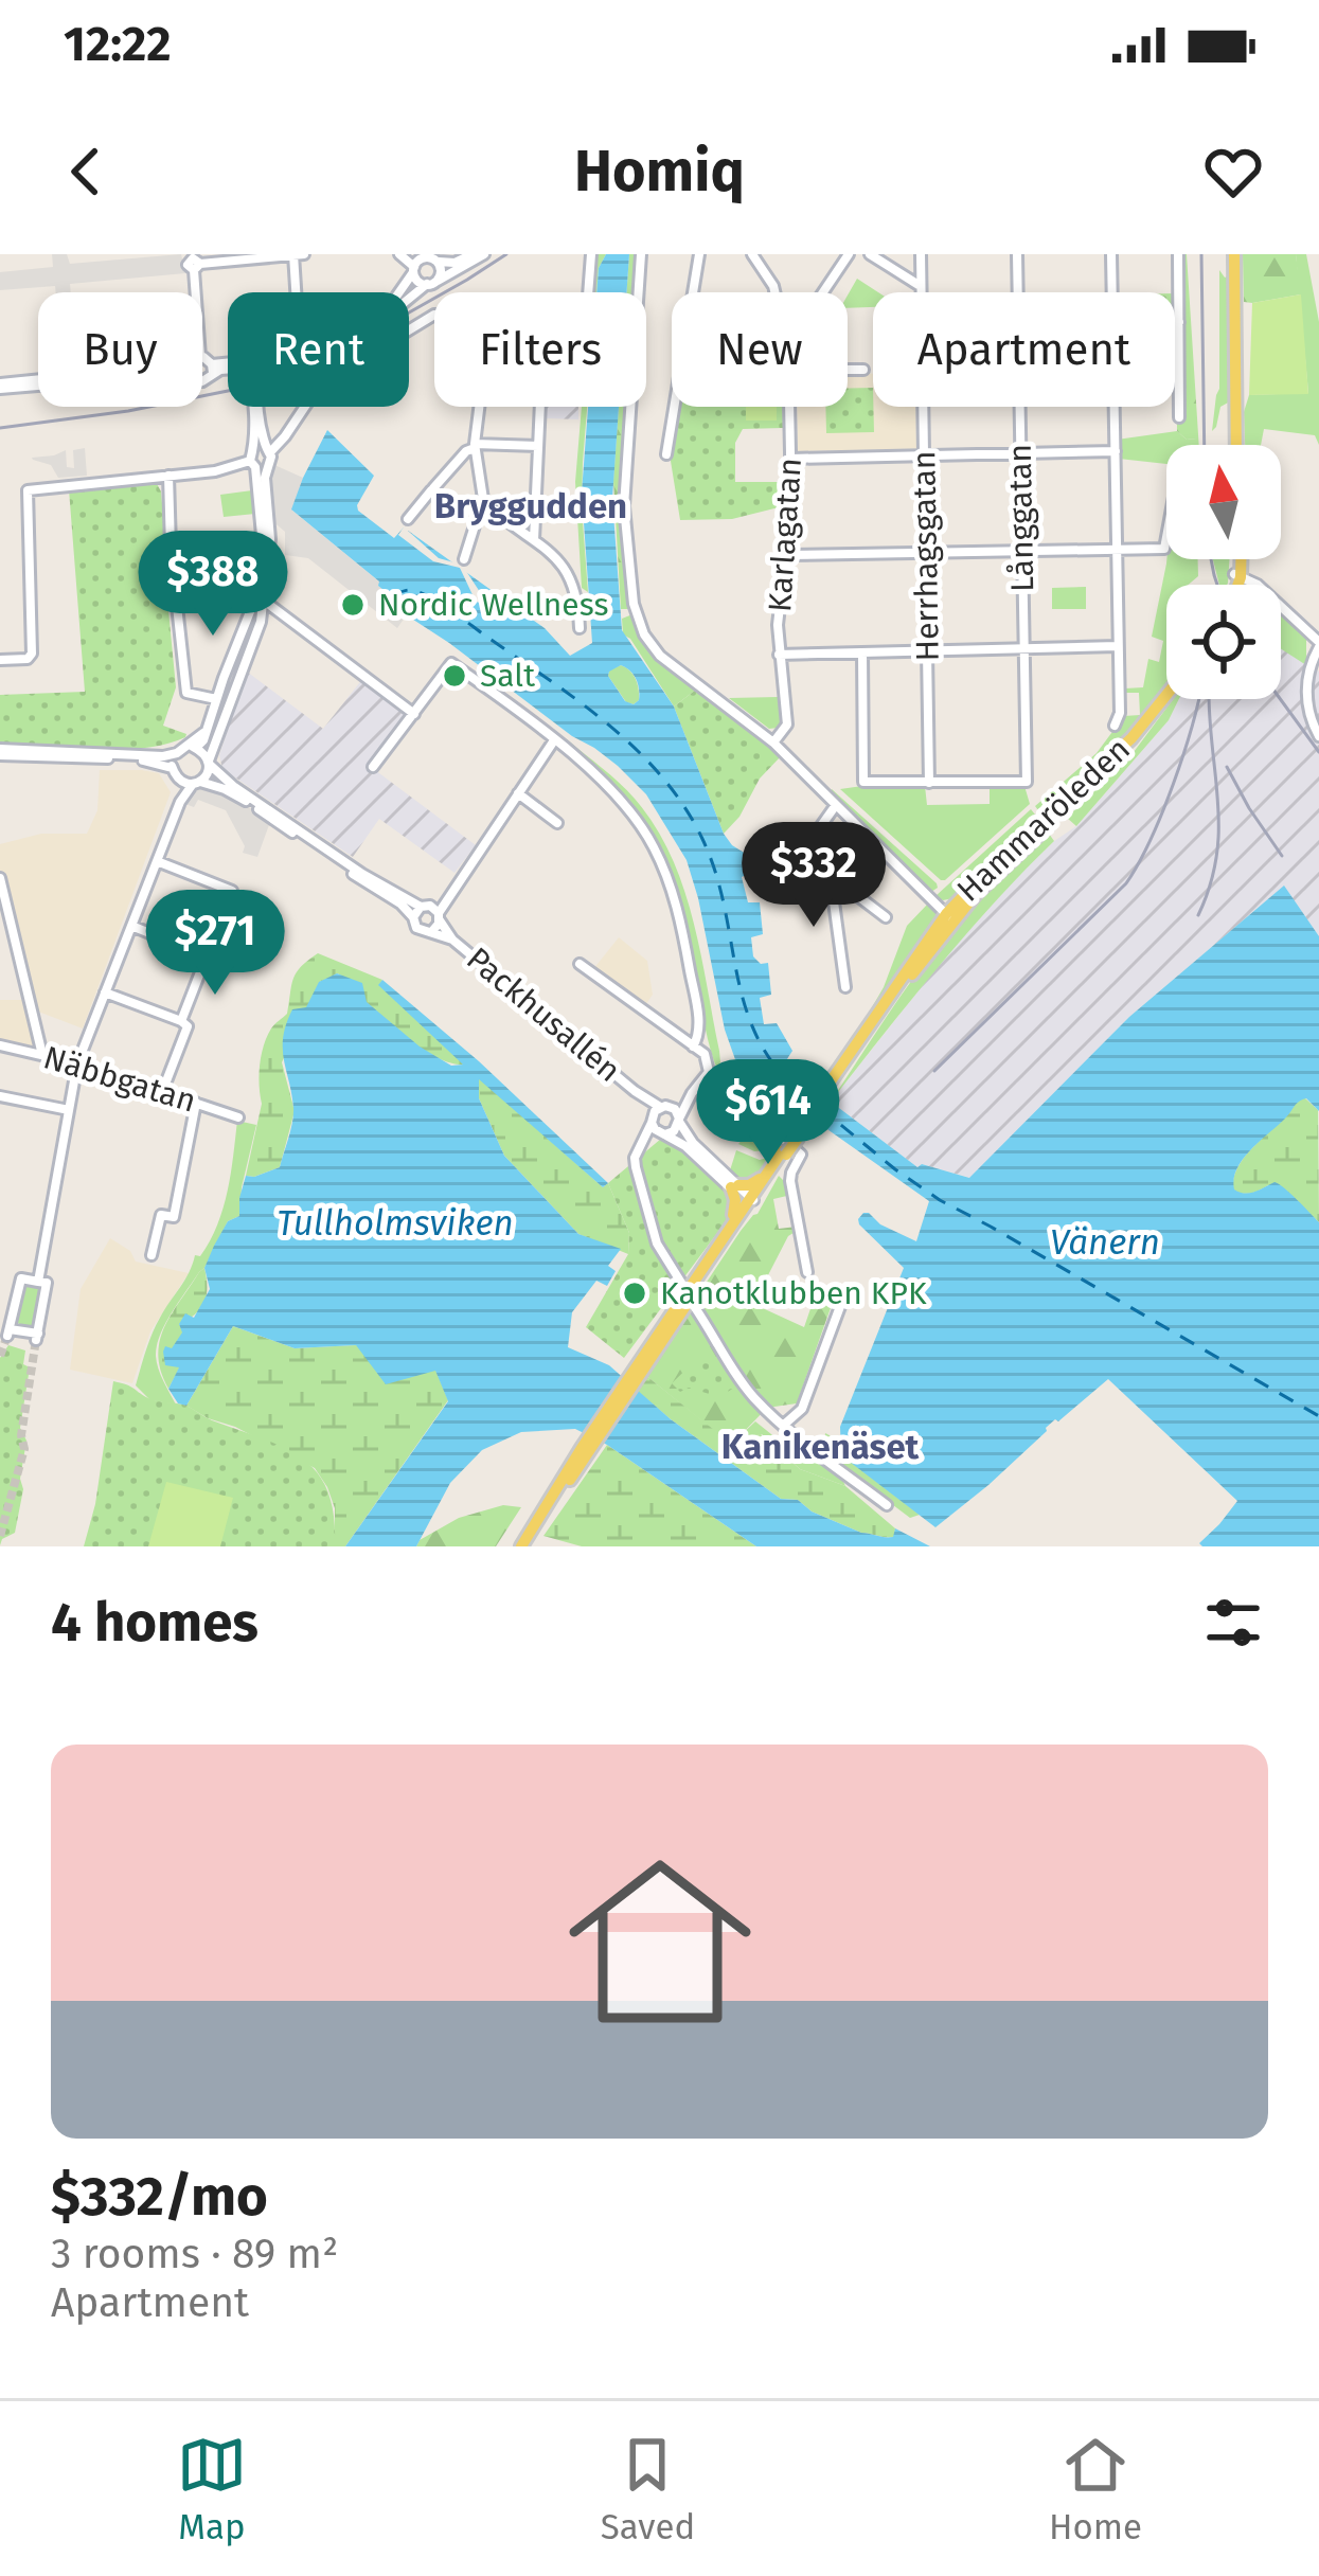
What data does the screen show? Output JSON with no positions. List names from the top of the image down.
{
  "streets": {
    "main road": ["Hammaröleden"],
    "street": [
      "Långgatan",
      "Karlagatan",
      "Herrhagsgatan",
      "Packhusallén",
      "Näbbgatan"
    ]
  },
  "crossings": [
    ["Långgatan", "Herrhagsgatan"]
  ],
  "districts": ["Bryggudden", "Kanikenäset"],
  "water": ["Tullholmsviken", "Vänern"],
  "places": ["Nordic Wellness", "Salt", "Kanotklubben KPK"],
  "north": "top",
  "page": {
    "status": "12:22",
    "header": "Homiq",
    "chip": [
      "Buy",
      "Rent",
      "Filters",
      "New",
      "Apartment"
    ],
    "price": [
      "$388",
      "$332",
      "$271",
      "$614"
    ],
    "heading": "4 homes",
    "list": [
      {
        "name": "$332/mo",
        "note": "3 rooms · 89 m² · Apartment"
      }
    ],
    "tabs": ["Map", "Saved", "Home"]
  }
}
